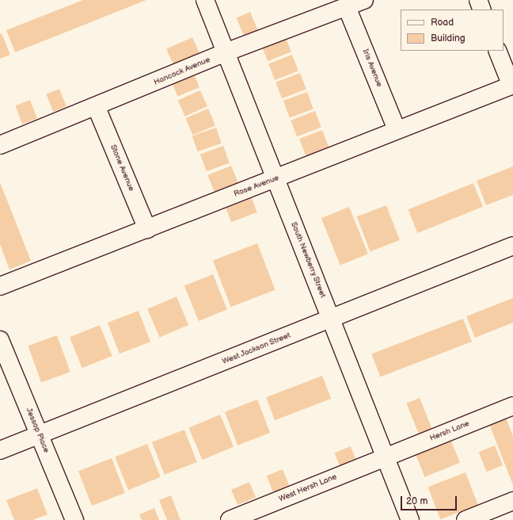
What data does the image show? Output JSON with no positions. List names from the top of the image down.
{
  "streets": {
    "street": [
      "Iris Avenue",
      "Hancock Avenue",
      "Stone Avenue",
      "Rose Avenue",
      "South Newberry Street",
      "West Jackson Street",
      "Jessop Place",
      "Hersh Lane",
      "West Hersh Lane"
    ]
  },
  "crossings": [
    ["Iris Avenue", "Hancock Avenue"],
    ["Iris Avenue", "Rose Avenue"],
    ["Hancock Avenue", "Stone Avenue"],
    ["Hancock Avenue", "South Newberry Street"],
    ["Stone Avenue", "Rose Avenue"],
    ["Rose Avenue", "South Newberry Street"],
    ["South Newberry Street", "West Jackson Street"],
    ["South Newberry Street", "Hersh Lane"],
    ["South Newberry Street", "West Hersh Lane"],
    ["West Jackson Street", "Jessop Place"],
    ["Hersh Lane", "West Hersh Lane"]
  ],
  "legend": ["Road", "Building"],
  "scale_bar": "20 m"
}
